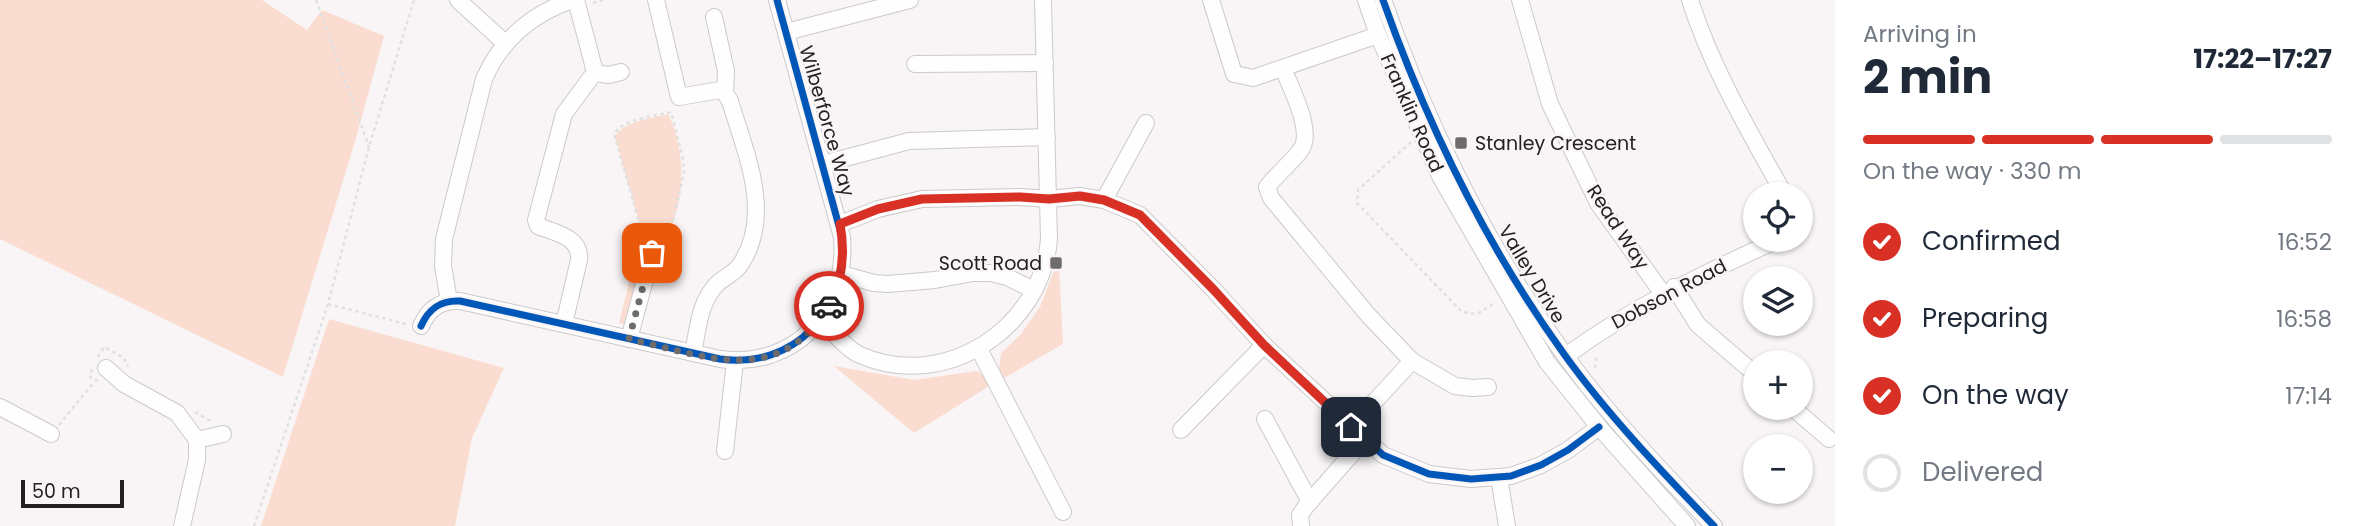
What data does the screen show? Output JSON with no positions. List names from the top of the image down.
{
  "streets": {
    "street": [
      "Franklin Road",
      "Wilberforce Way",
      "Read Way",
      "Valley Drive",
      "Dobson Road"
    ]
  },
  "crossings": [
    ["Read Way", "Dobson Road"],
    ["Valley Drive", "Dobson Road"]
  ],
  "places": {
    "transit": ["Stanley Crescent", "Scott Road"]
  },
  "scale_bar": "50 m",
  "page": {
    "heading": ["2 min", "Arriving in", "17:22–17:27"],
    "bar": "On the way · 330 m",
    "map_buttons": ["+", "−"],
    "list": [
      ["Confirmed", "16:52"],
      ["Preparing", "16:58"],
      ["On the way", "17:14"],
      "Delivered"
    ],
    "scale": "50 m"
  }
}
